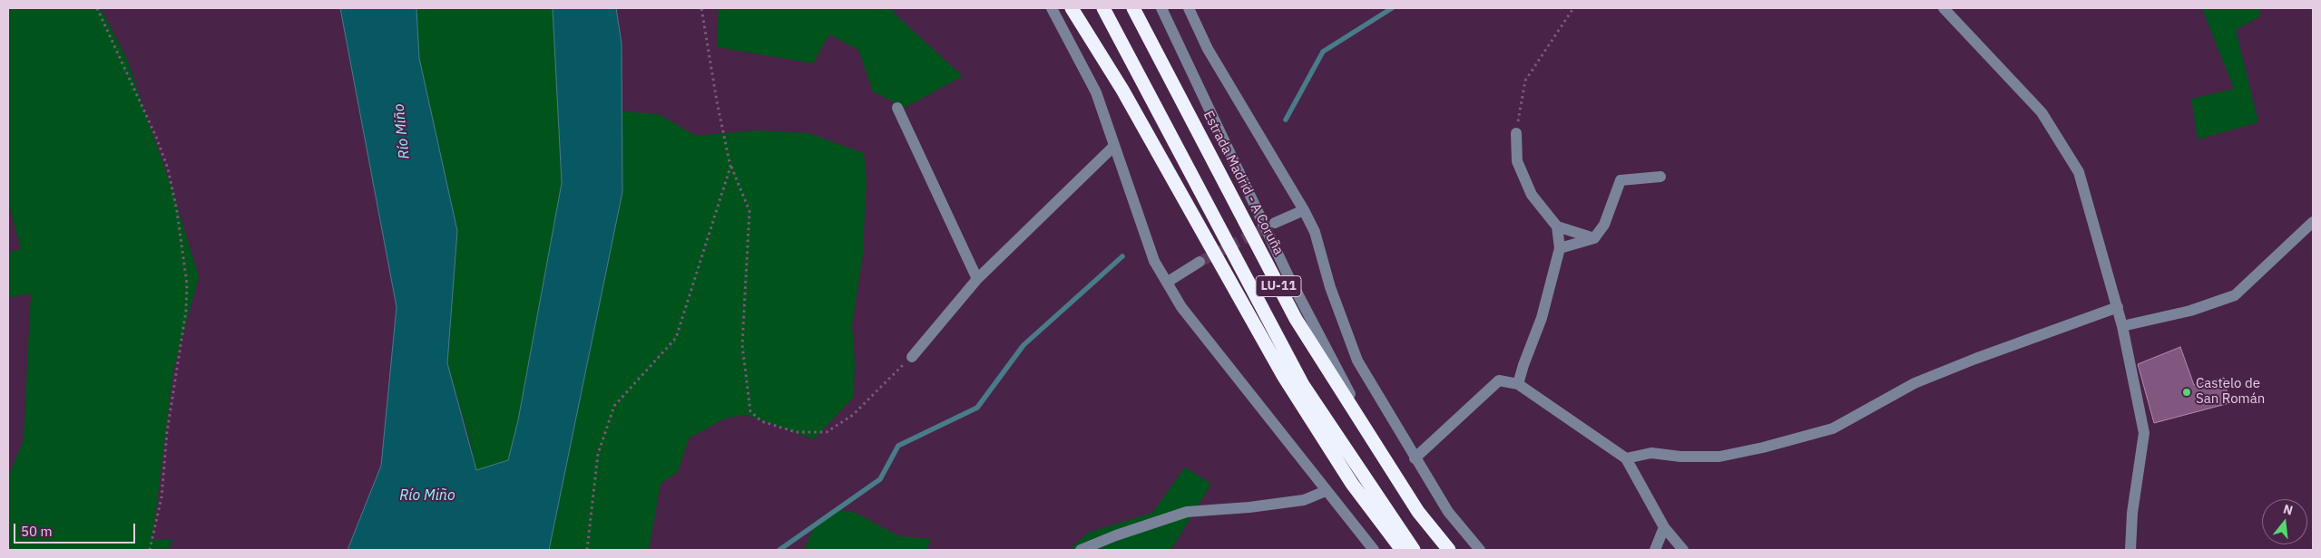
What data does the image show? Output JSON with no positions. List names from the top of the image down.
{
  "streets": {
    "highway": ["Estrada Madrid - A Coruña", "LU-11"]
  },
  "water": ["Río Miño"],
  "places": ["Castelo de San Román"],
  "scale_bar": "50 m",
  "north": "top"
}
